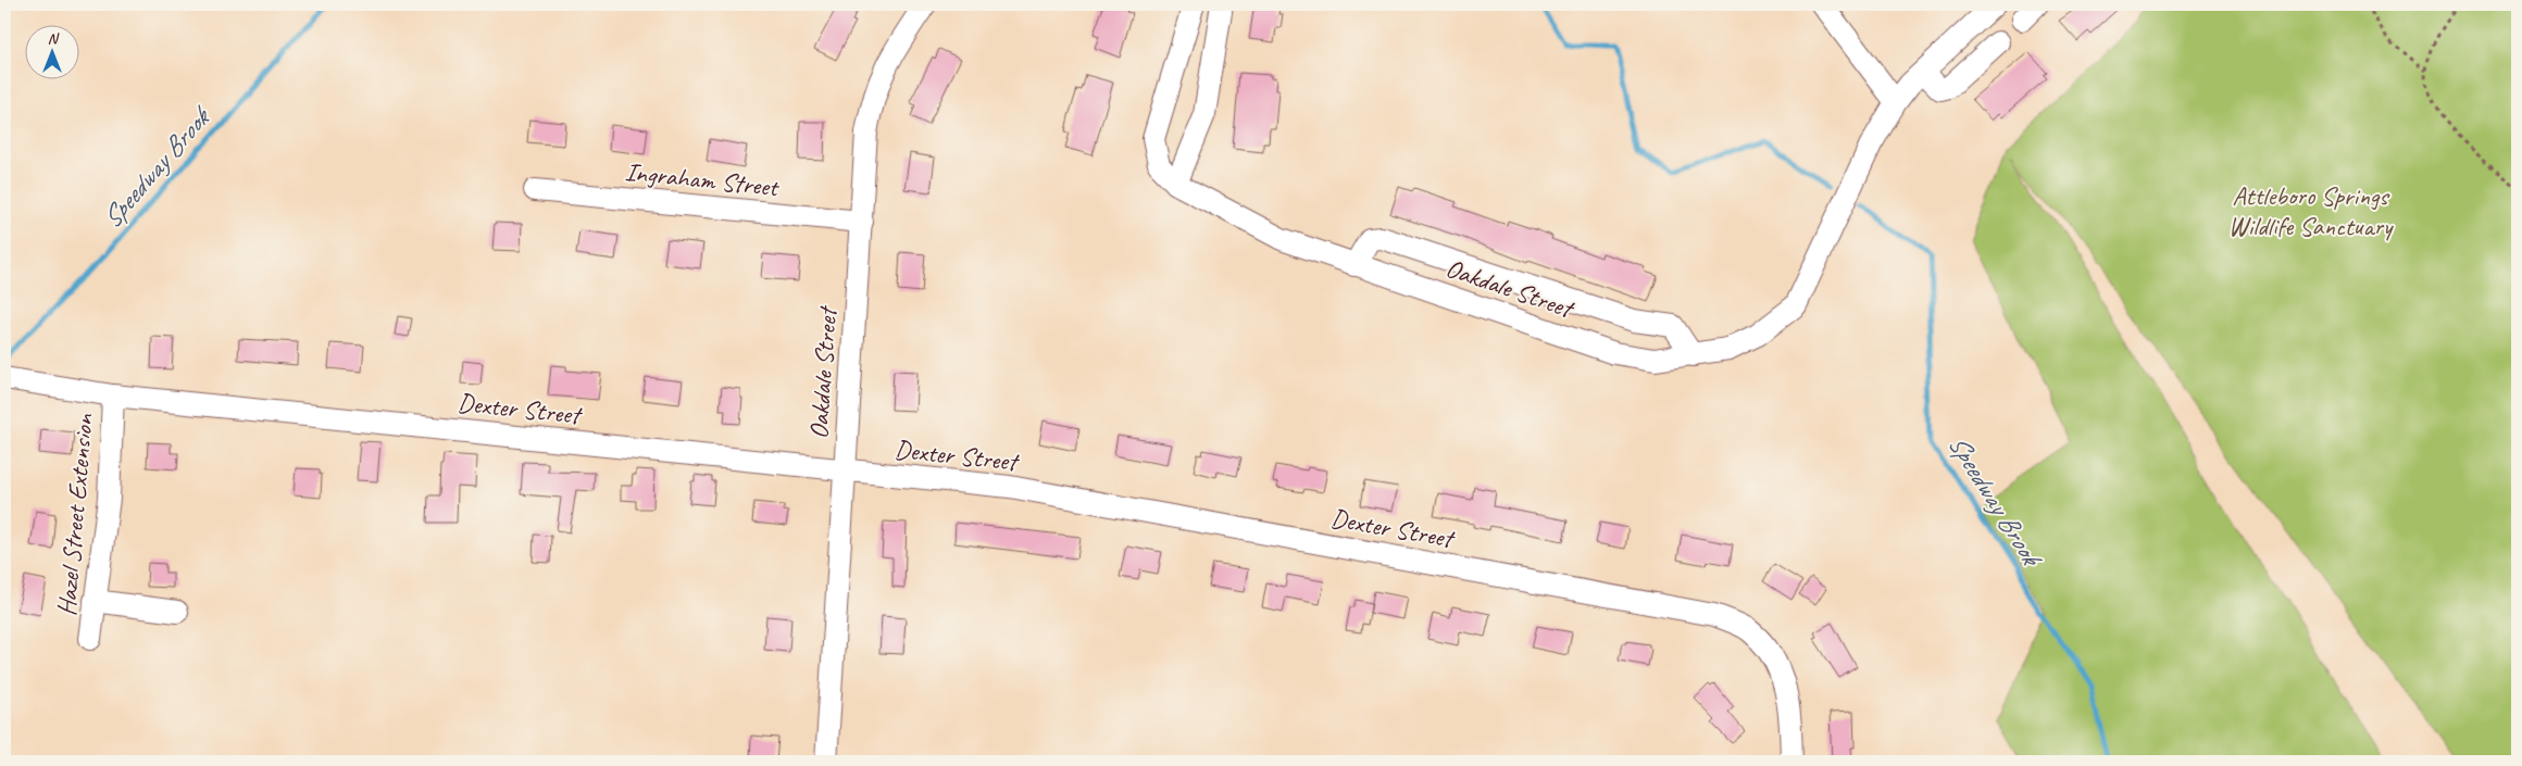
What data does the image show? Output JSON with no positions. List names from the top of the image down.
{
  "streets": {
    "street": [
      "Ingraham Street",
      "Oakdale Street",
      "Dexter Street",
      "Hazel Street Extension"
    ]
  },
  "crossings": [
    ["Ingraham Street", "Oakdale Street"],
    ["Oakdale Street", "Dexter Street"],
    ["Dexter Street", "Hazel Street Extension"]
  ],
  "water": ["Speedway Brook"],
  "parks": ["Attleboro Springs Wildlife Sanctuary"],
  "north": "top"
}
